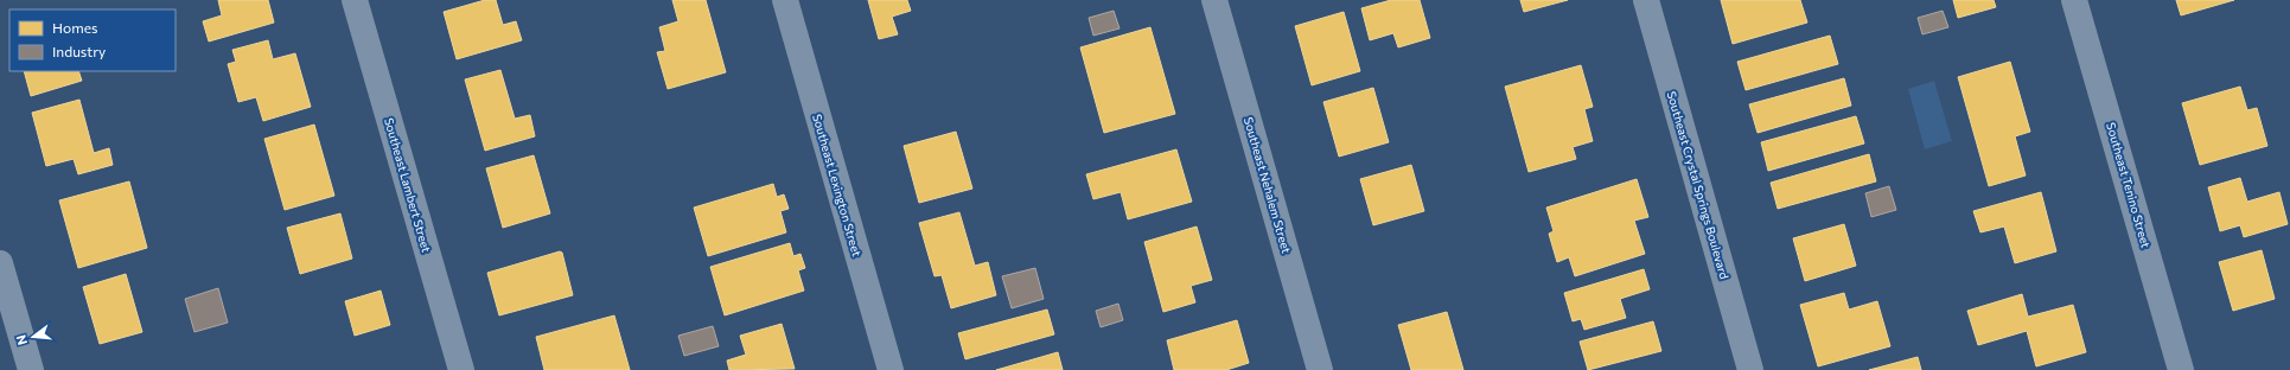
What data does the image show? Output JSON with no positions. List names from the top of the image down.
{
  "streets": {
    "street": [
      "Southeast Lambert Street",
      "Southeast Lexington Street",
      "Southeast Nehalem Street",
      "Southeast Crystal Springs Boulevard",
      "Southeast Tenino Street"
    ]
  },
  "legend": ["Homes", "Industry"],
  "north": "left"
}
